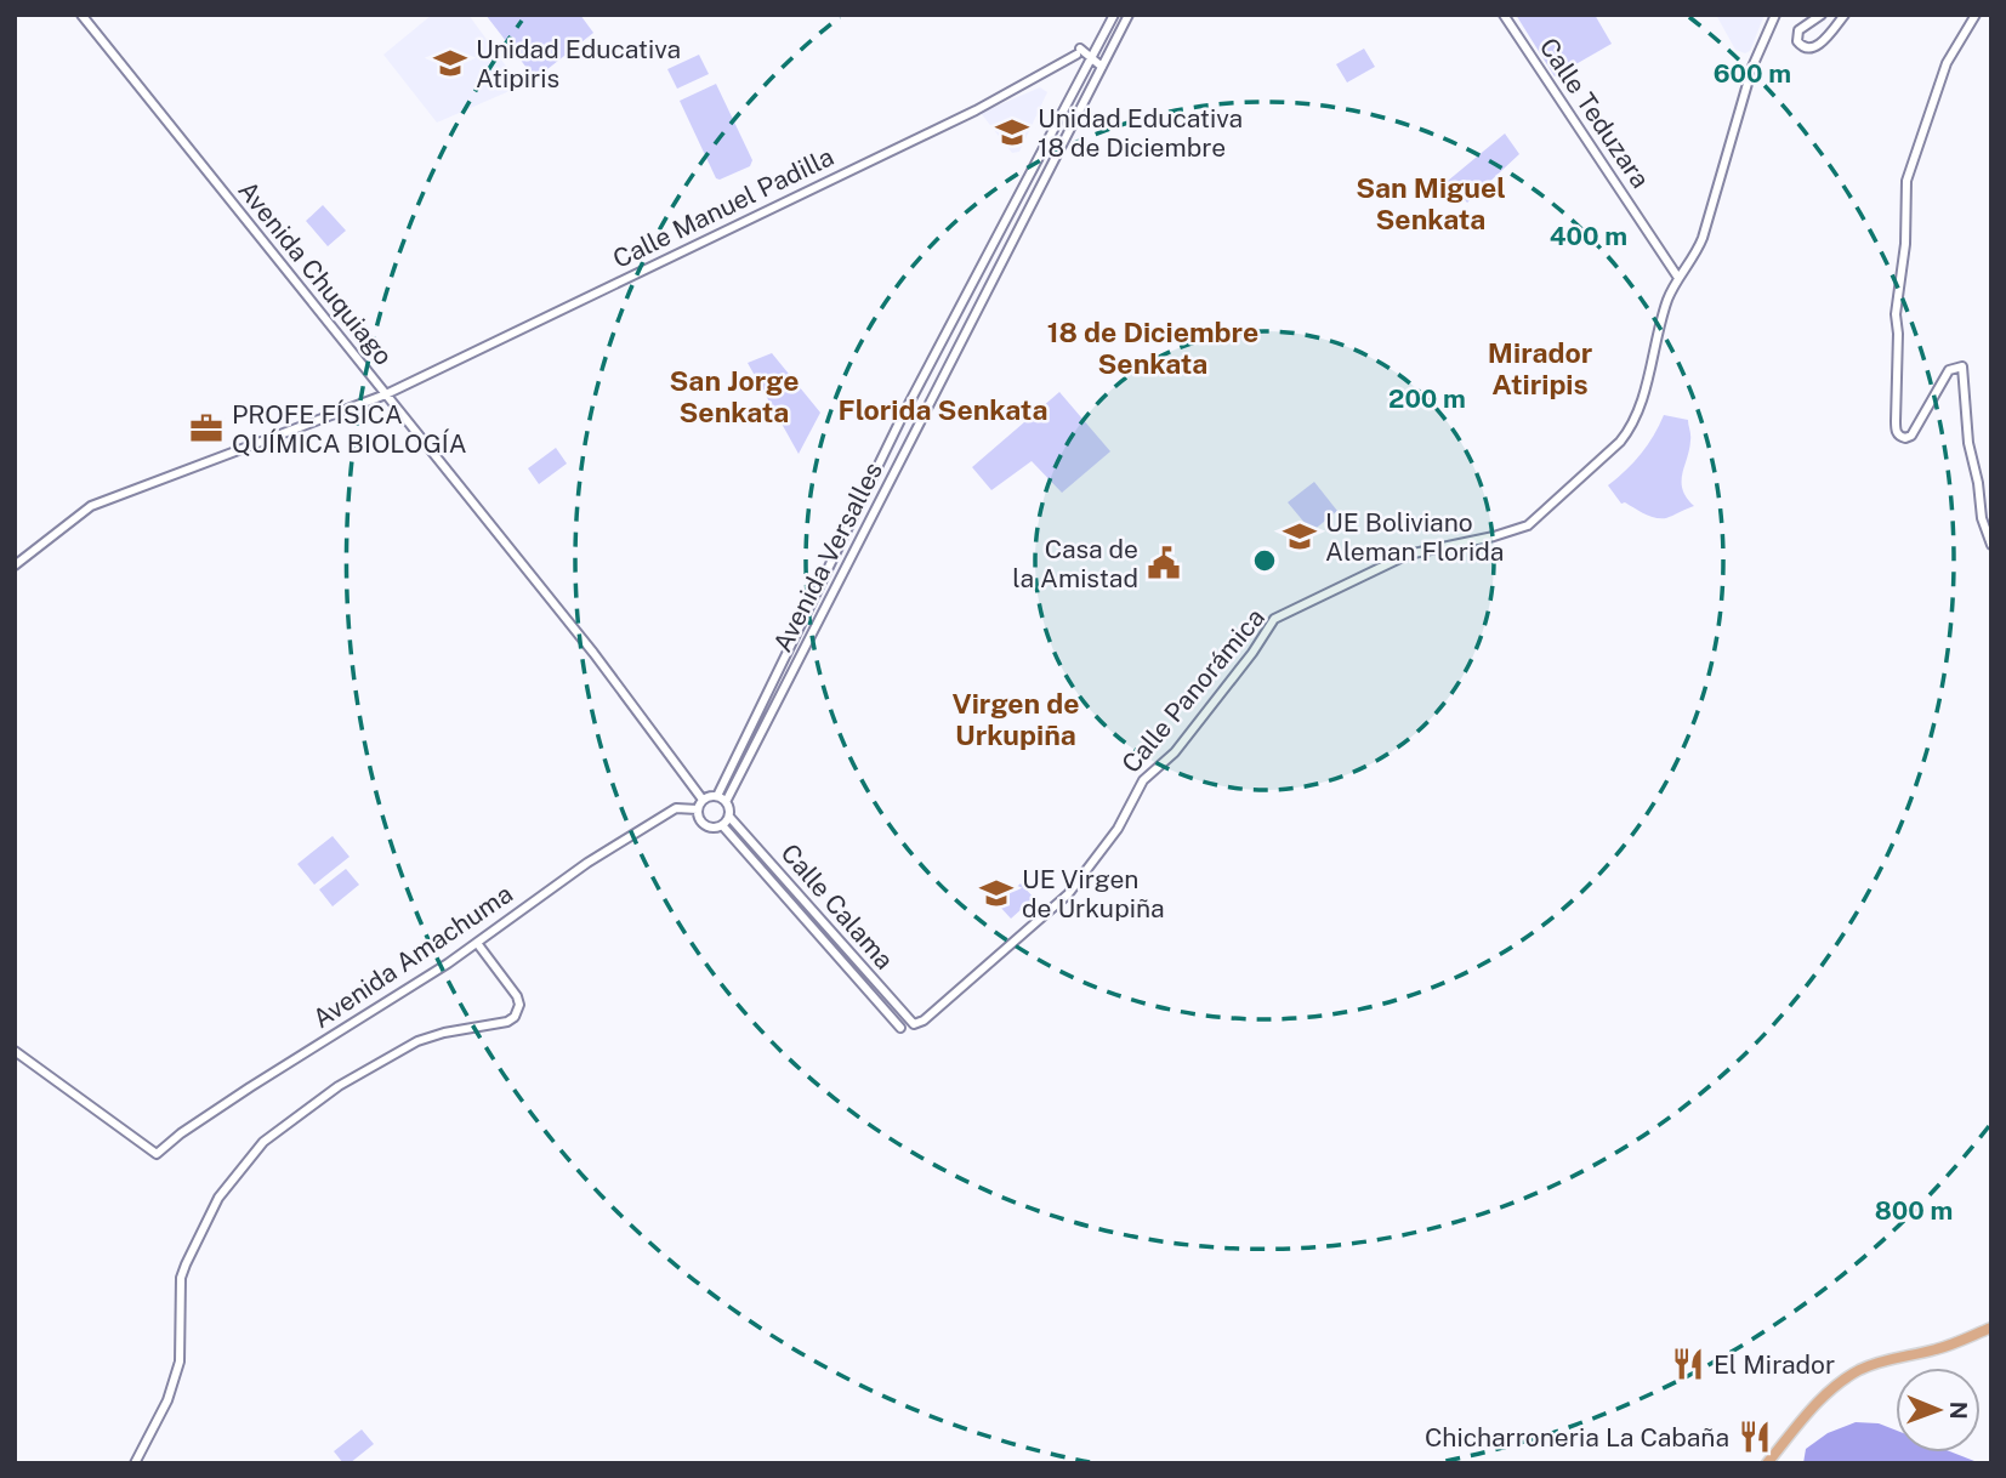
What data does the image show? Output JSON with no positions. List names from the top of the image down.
{
  "streets": {
    "street": [
      "Calle Teduzara",
      "Calle Manuel Padilla",
      "Avenida Chuquiago",
      "Avenida Versalles",
      "Calle Panorámica",
      "Calle Calama",
      "Avenida Amachuma"
    ]
  },
  "crossings": [
    ["Calle Teduzara", "Calle Panorámica"],
    ["Calle Manuel Padilla", "Avenida Chuquiago"],
    ["Calle Manuel Padilla", "Avenida Versalles"],
    ["Avenida Chuquiago", "Avenida Versalles"],
    ["Avenida Chuquiago", "Calle Calama"],
    ["Avenida Chuquiago", "Avenida Amachuma"],
    ["Avenida Versalles", "Calle Calama"],
    ["Avenida Versalles", "Avenida Amachuma"],
    ["Calle Panorámica", "Calle Calama"],
    ["Calle Calama", "Avenida Amachuma"]
  ],
  "districts": [
    "San Miguel Senkata",
    "18 de Diciembre Senkata",
    "Mirador Atiripis",
    "San Jorge Senkata",
    "Florida Senkata",
    "Virgen de Urkupiña"
  ],
  "places": {
    "school or university": [
      "Unidad Educativa Atipiris",
      "Unidad Educativa 18 de Diciembre",
      "UE Boliviano Aleman Florida",
      "UE Virgen de Urkupiña"
    ],
    "office": ["PROFE FÍSICA QUÍMICA BIOLOGÍA"],
    "public building": ["Casa de la Amistad"],
    "restaurant": ["El Mirador", "Chicharroneria La Cabaña"]
  },
  "north": "right",
  "rings": [
    "600 m",
    "400 m",
    "200 m",
    "800 m"
  ]
}
